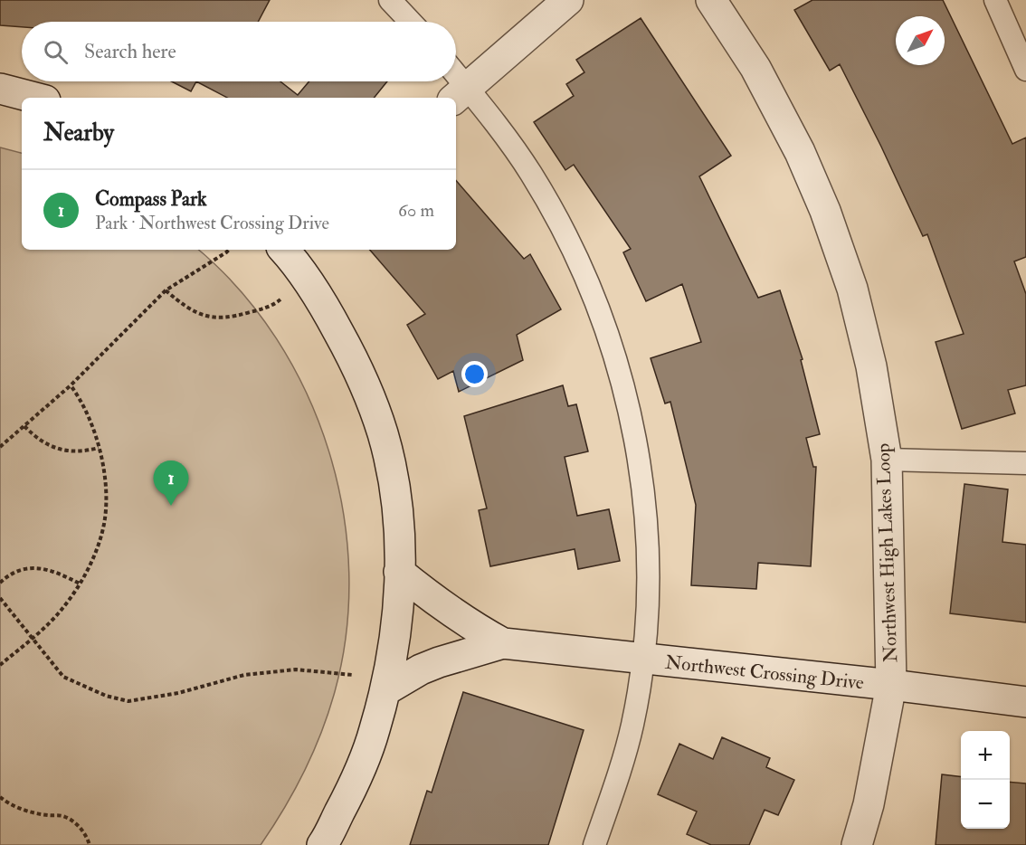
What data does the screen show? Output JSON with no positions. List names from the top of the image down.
{
  "streets": {
    "street": ["Northwest High Lakes Loop", "Northwest Crossing Drive"]
  },
  "crossings": [
    ["Northwest High Lakes Loop", "Northwest Crossing Drive"]
  ],
  "north": "top right",
  "page": {
    "search": "Search here",
    "heading": "Nearby",
    "list": [
      {
        "mark": "1",
        "name": "Compass Park",
        "note": "Park · Northwest Crossing Drive",
        "value": "60 m"
      }
    ],
    "pins": "1",
    "map_buttons": ["+", "−"]
  }
}
